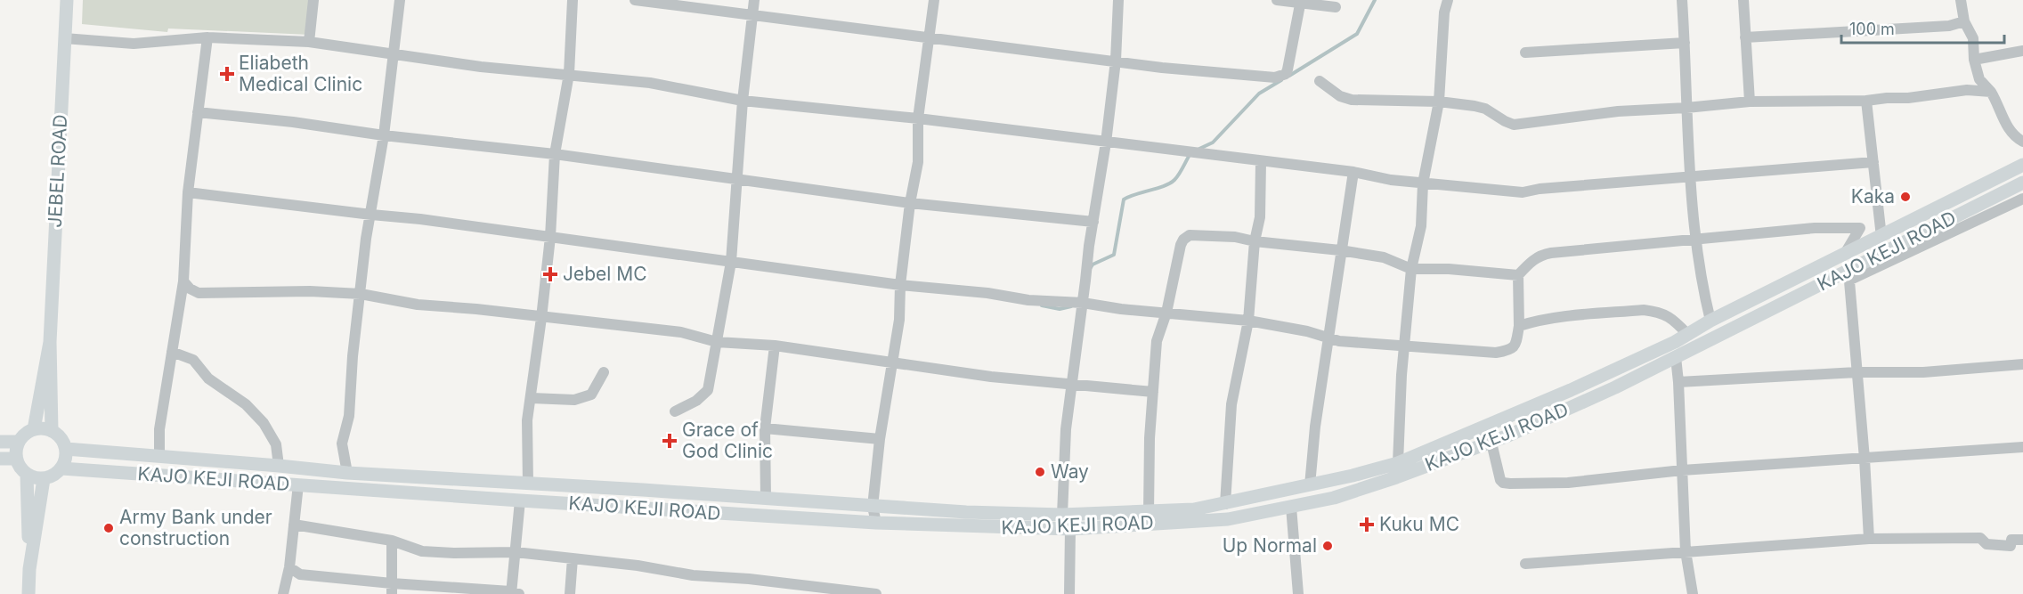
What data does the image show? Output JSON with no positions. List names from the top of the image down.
{
  "streets": {
    "main road": ["JEBEL ROAD", "KAJO KEJI ROAD"]
  },
  "crossings": [
    ["JEBEL ROAD", "KAJO KEJI ROAD"]
  ],
  "places": {
    "health": [
      "Eliabeth Medical Clinic",
      "Jebel MC",
      "Grace of God Clinic",
      "Kuku MC"
    ],
    "other": [
      "Kaka",
      "Way",
      "Army Bank under construction",
      "Up Normal"
    ]
  },
  "scale_bar": "100 m"
}
